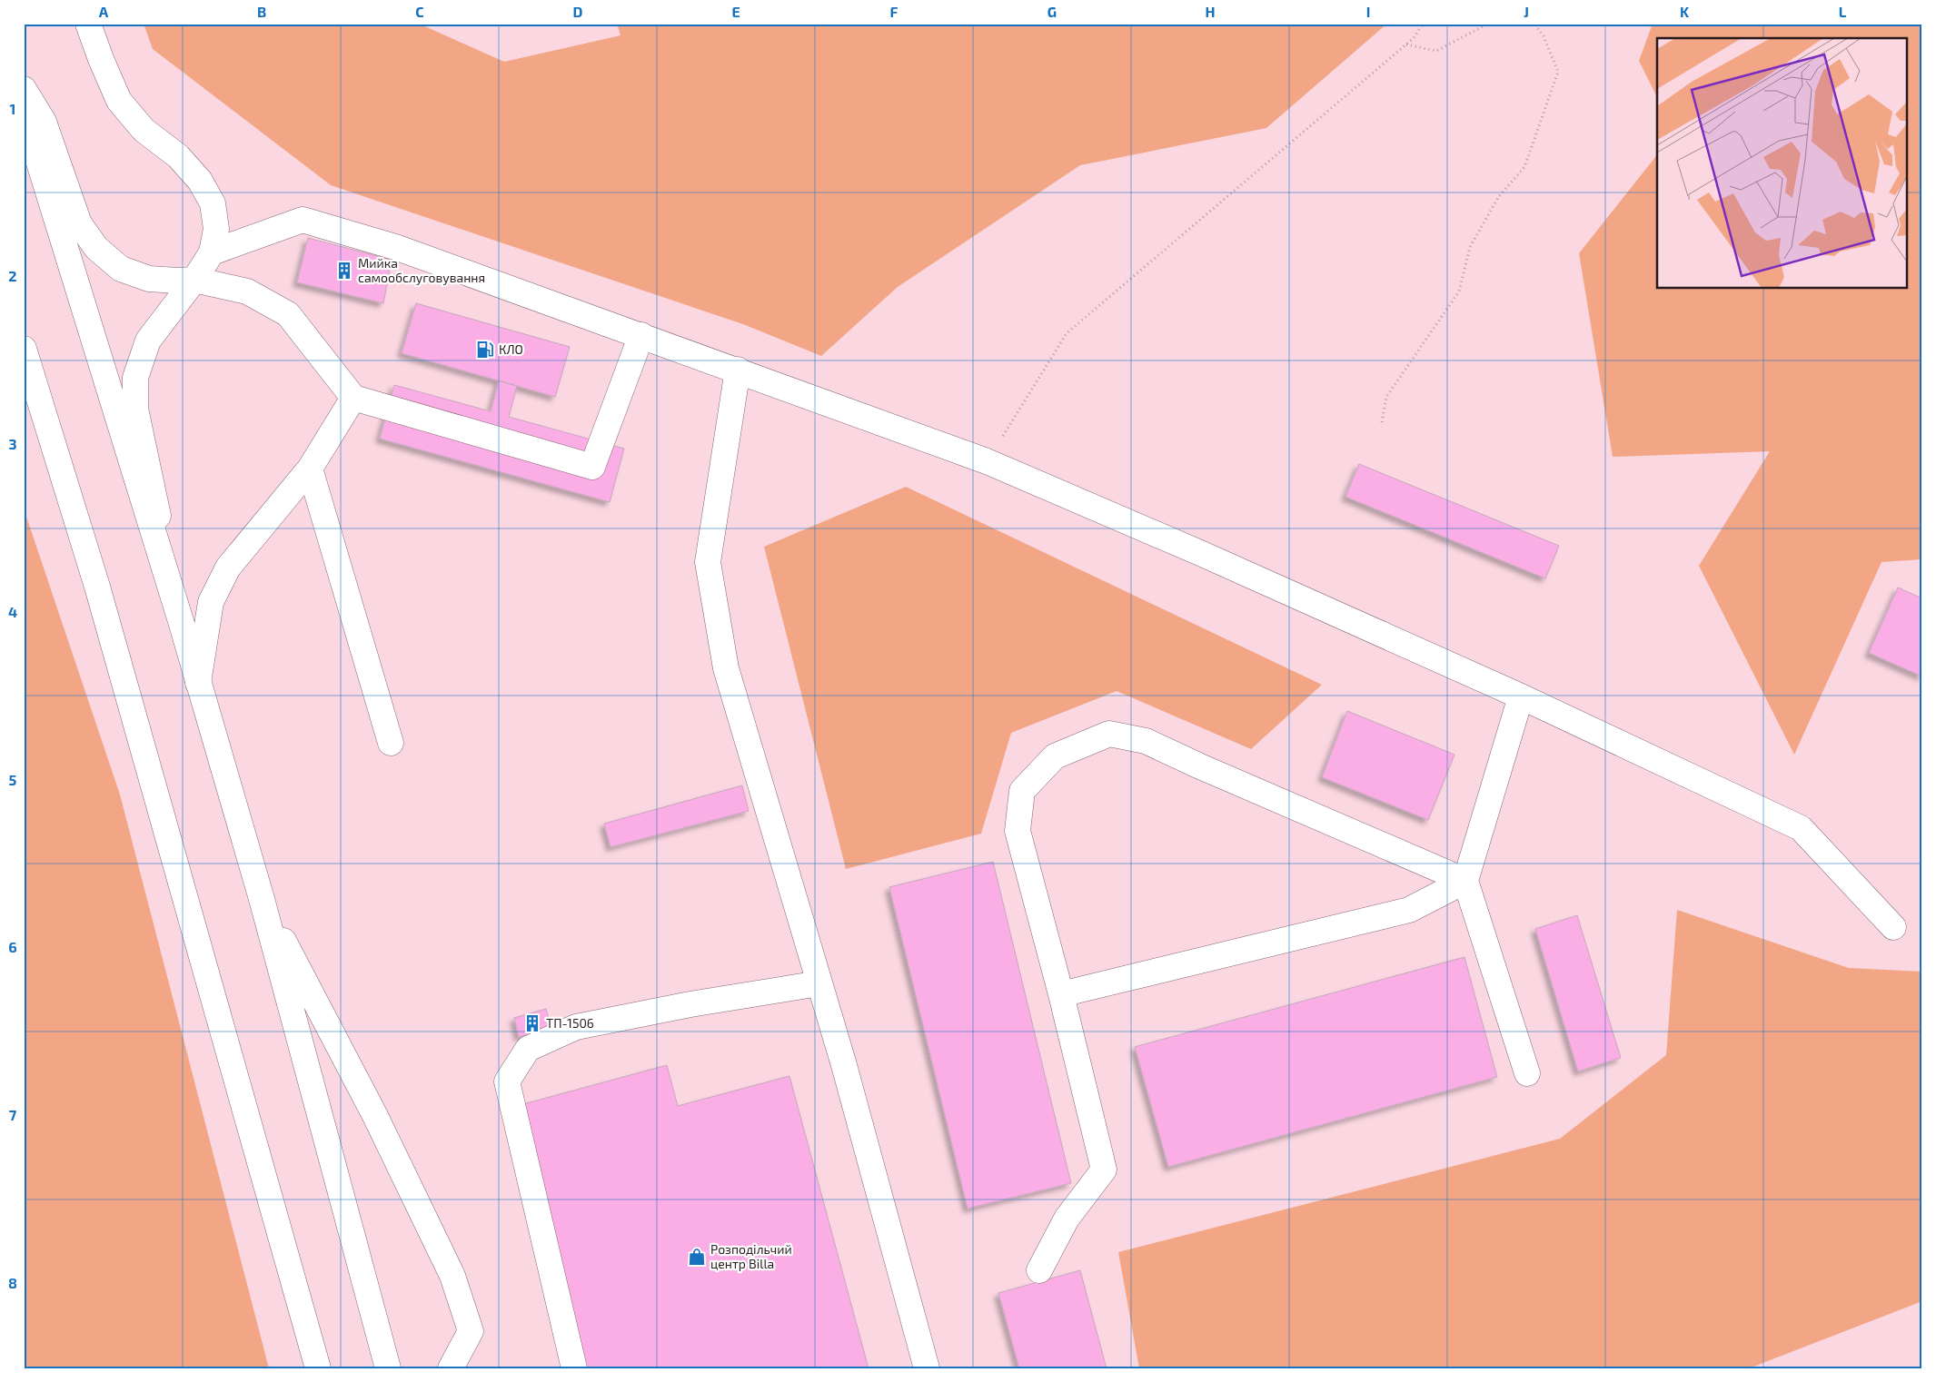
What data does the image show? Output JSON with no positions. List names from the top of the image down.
{
  "places": {
    "building": ["Мийка самообслуговування", "ТП-1506"],
    "fuel station": ["КЛО"],
    "shop": ["Розподільчий центр Billa"]
  },
  "grid": {
    "columns": [
      "A",
      "B",
      "C",
      "D",
      "E",
      "F",
      "G",
      "H",
      "I",
      "J",
      "K",
      "L"
    ],
    "rows": [
      "1",
      "2",
      "3",
      "4",
      "5",
      "6",
      "7",
      "8"
    ]
  }
}
